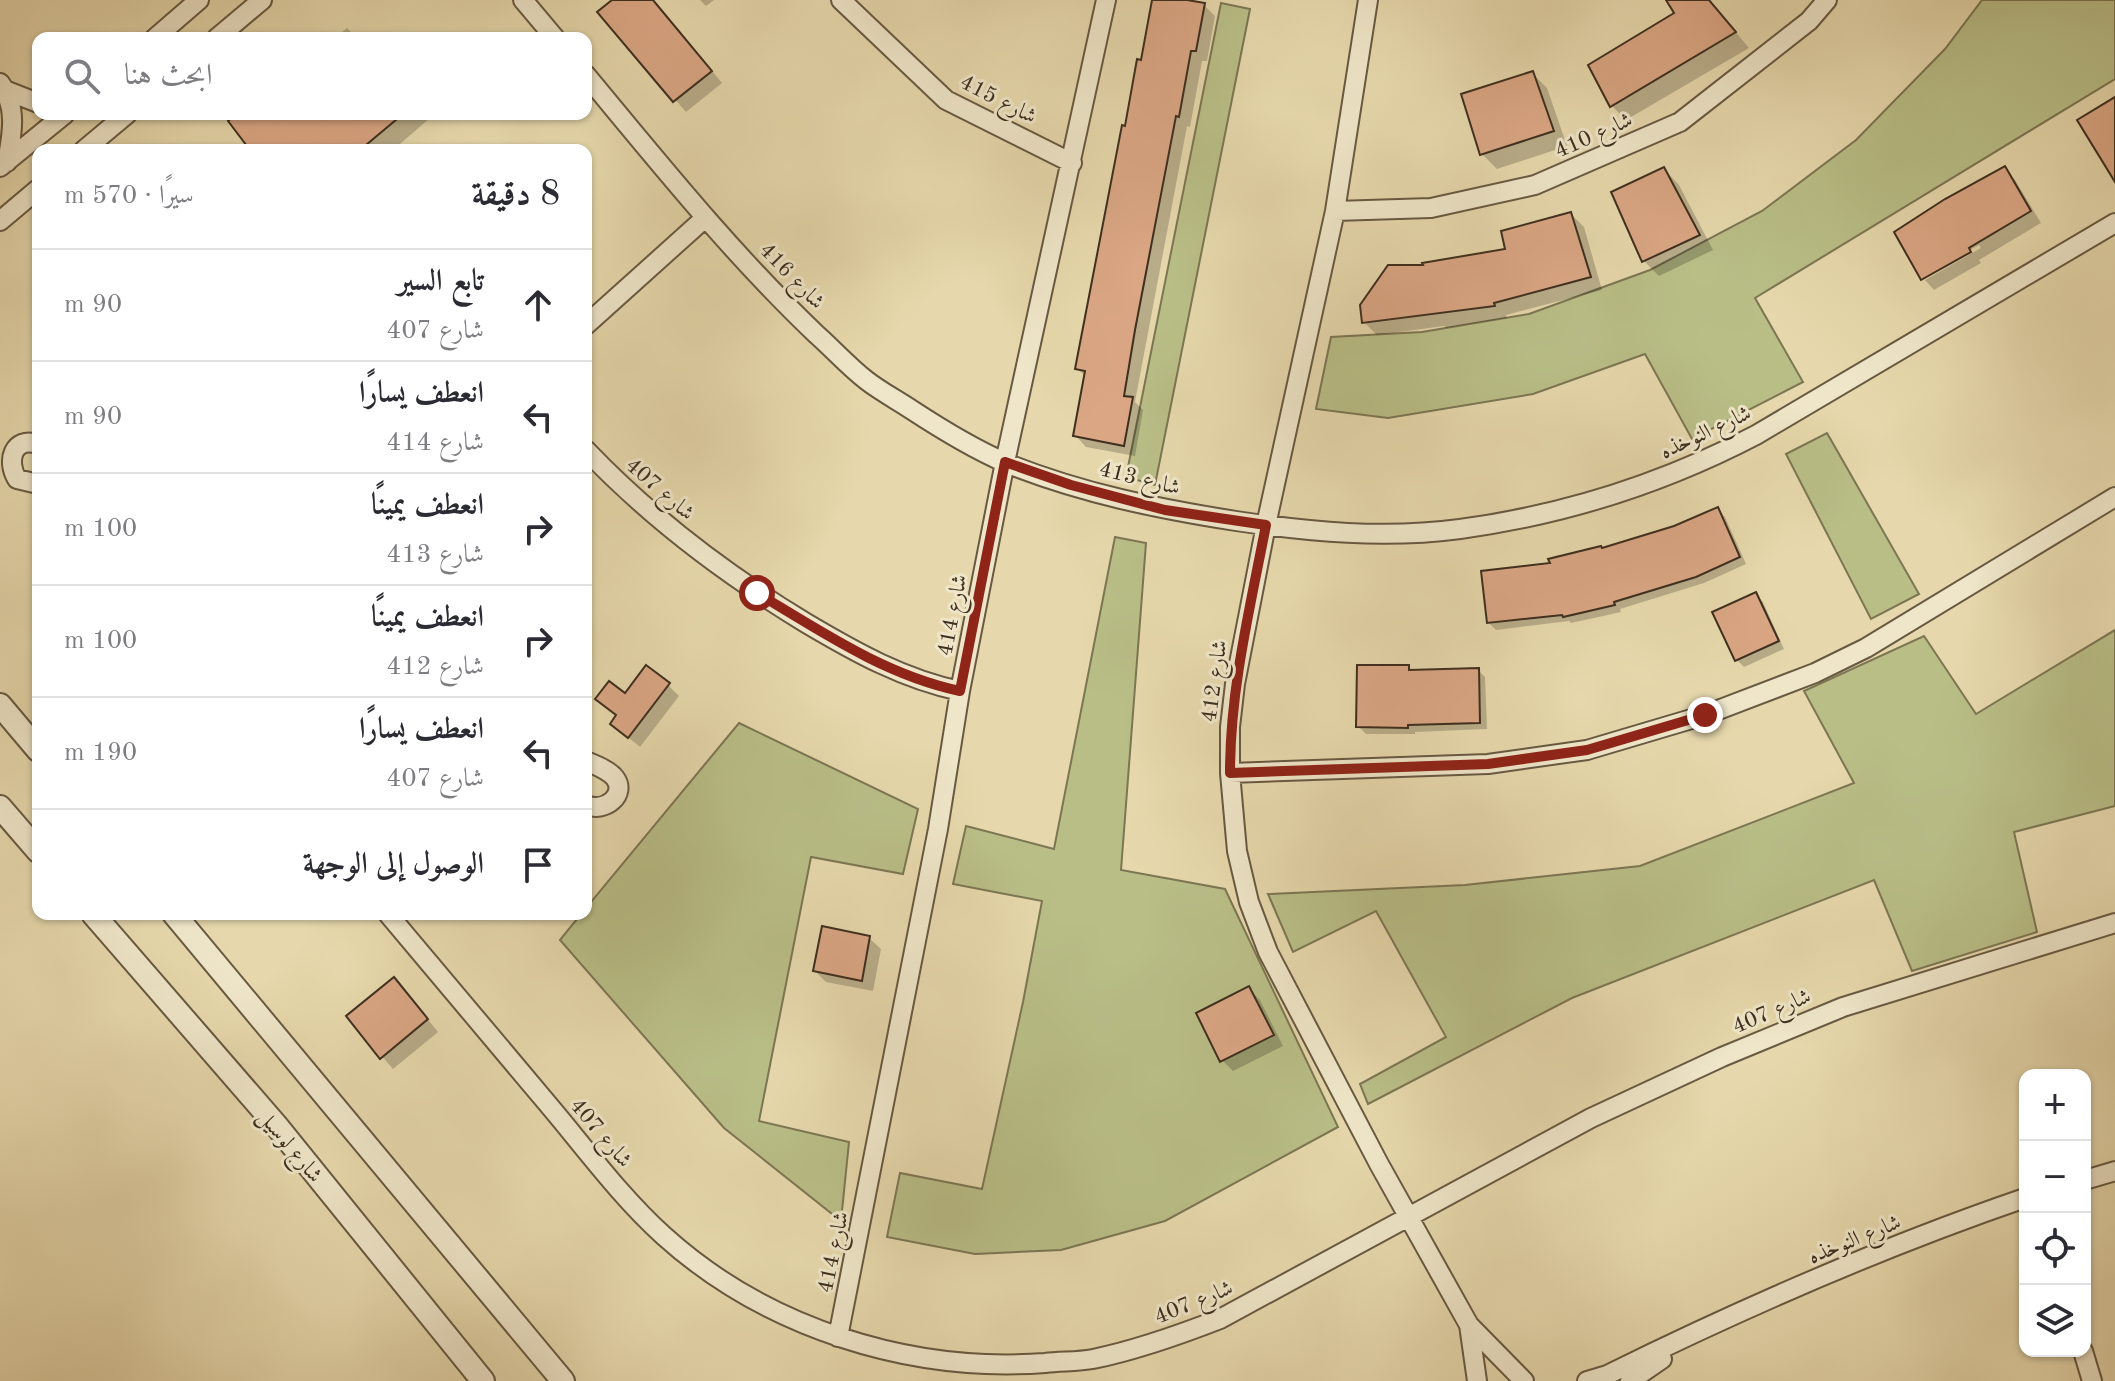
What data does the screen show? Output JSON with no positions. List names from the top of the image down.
{
  "streets": {
    "street": [
      "شارع 415",
      "شارع 410",
      "شارع 416",
      "شارع النوخذه",
      "شارع 413",
      "شارع 407",
      "شارع 414",
      "شارع 412",
      "شارع لوسيل"
    ]
  },
  "crossings": [
    ["شارع 415", "شارع 414"],
    ["شارع 410", "شارع 412"],
    ["شارع 416", "شارع 413"],
    ["شارع 416", "شارع 414"],
    ["شارع النوخذه", "شارع 413"],
    ["شارع النوخذه", "شارع 412"],
    ["شارع 413", "شارع 414"],
    ["شارع 413", "شارع 412"],
    ["شارع 407", "شارع 414"],
    ["شارع 407", "شارع 412"]
  ],
  "page": {
    "search": "ابحث هنا",
    "heading": ["8 دقيقة", "سيرًا · 570 m"],
    "list": [
      ["تابع السير", "شارع 407", "90 m"],
      ["انعطف يسارًا", "شارع 414", "90 m"],
      ["انعطف يمينًا", "شارع 413", "100 m"],
      ["انعطف يمينًا", "شارع 412", "100 m"],
      ["انعطف يسارًا", "شارع 407", "190 m"],
      "الوصول إلى الوجهة"
    ],
    "map_buttons": ["+", "−"]
  }
}
